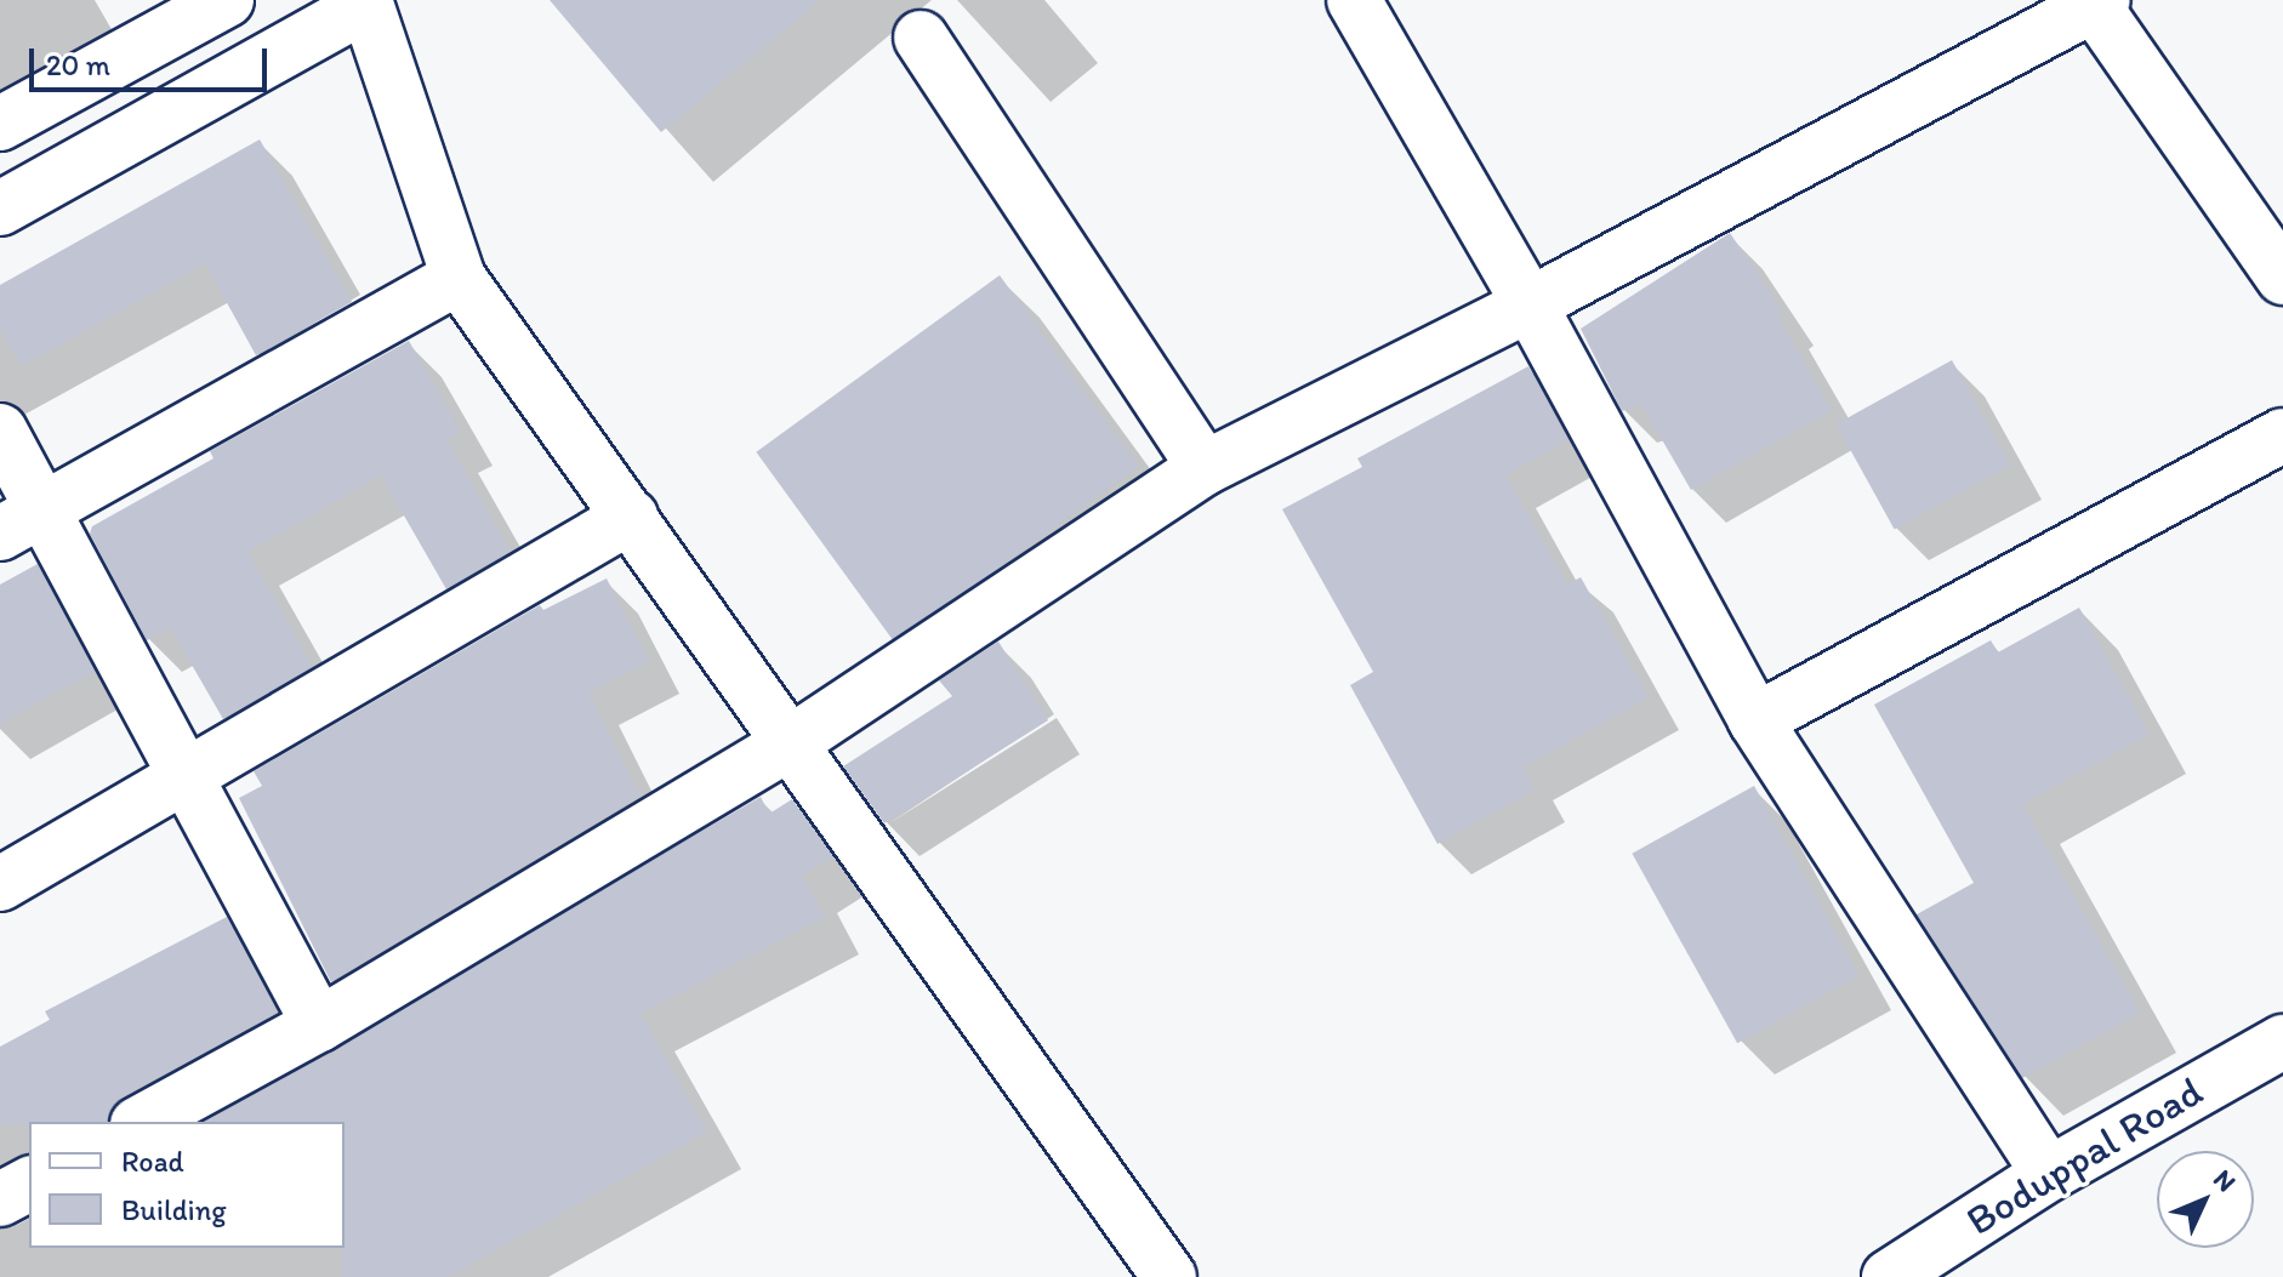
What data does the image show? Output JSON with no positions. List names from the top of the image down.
{
  "streets": {
    "street": ["Boduppal Road"]
  },
  "legend": ["Road", "Building"],
  "scale_bar": "20 m",
  "north": "top right"
}
